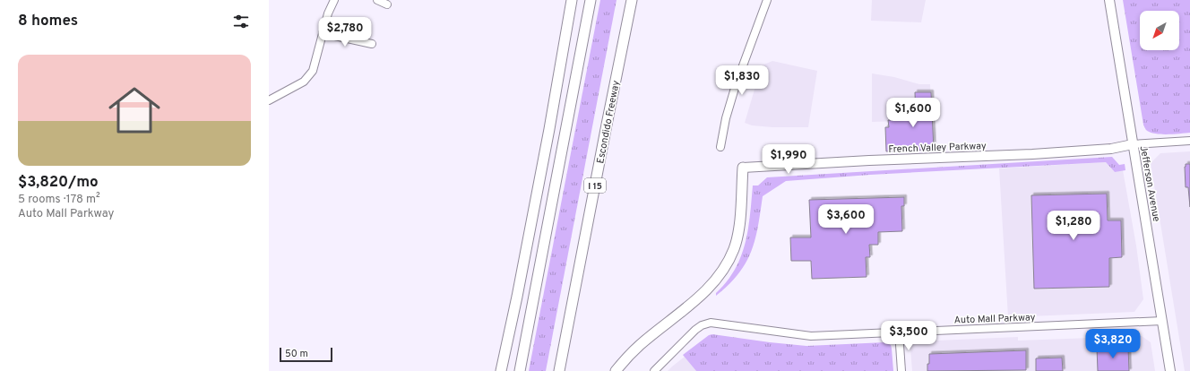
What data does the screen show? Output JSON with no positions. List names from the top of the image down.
{
  "streets": {
    "highway": ["Escondido Freeway", "I 15"],
    "main road": ["French Valley Parkway", "Jefferson Avenue"],
    "street": ["Auto Mall Parkway"]
  },
  "crossings": [
    ["French Valley Parkway", "Jefferson Avenue"],
    ["Jefferson Avenue", "Auto Mall Parkway"]
  ],
  "scale_bar": "50 m",
  "north": "bottom left",
  "page": {
    "heading": "8 homes",
    "price": [
      "$2,780",
      "$1,830",
      "$1,600",
      "$1,990",
      "$3,600",
      "$1,280",
      "$3,500",
      "$3,820"
    ],
    "list": [
      {
        "name": "$3,820/mo",
        "note": "5 rooms · 178 m² · Auto Mall Parkway"
      }
    ],
    "scale": "50 m"
  }
}
